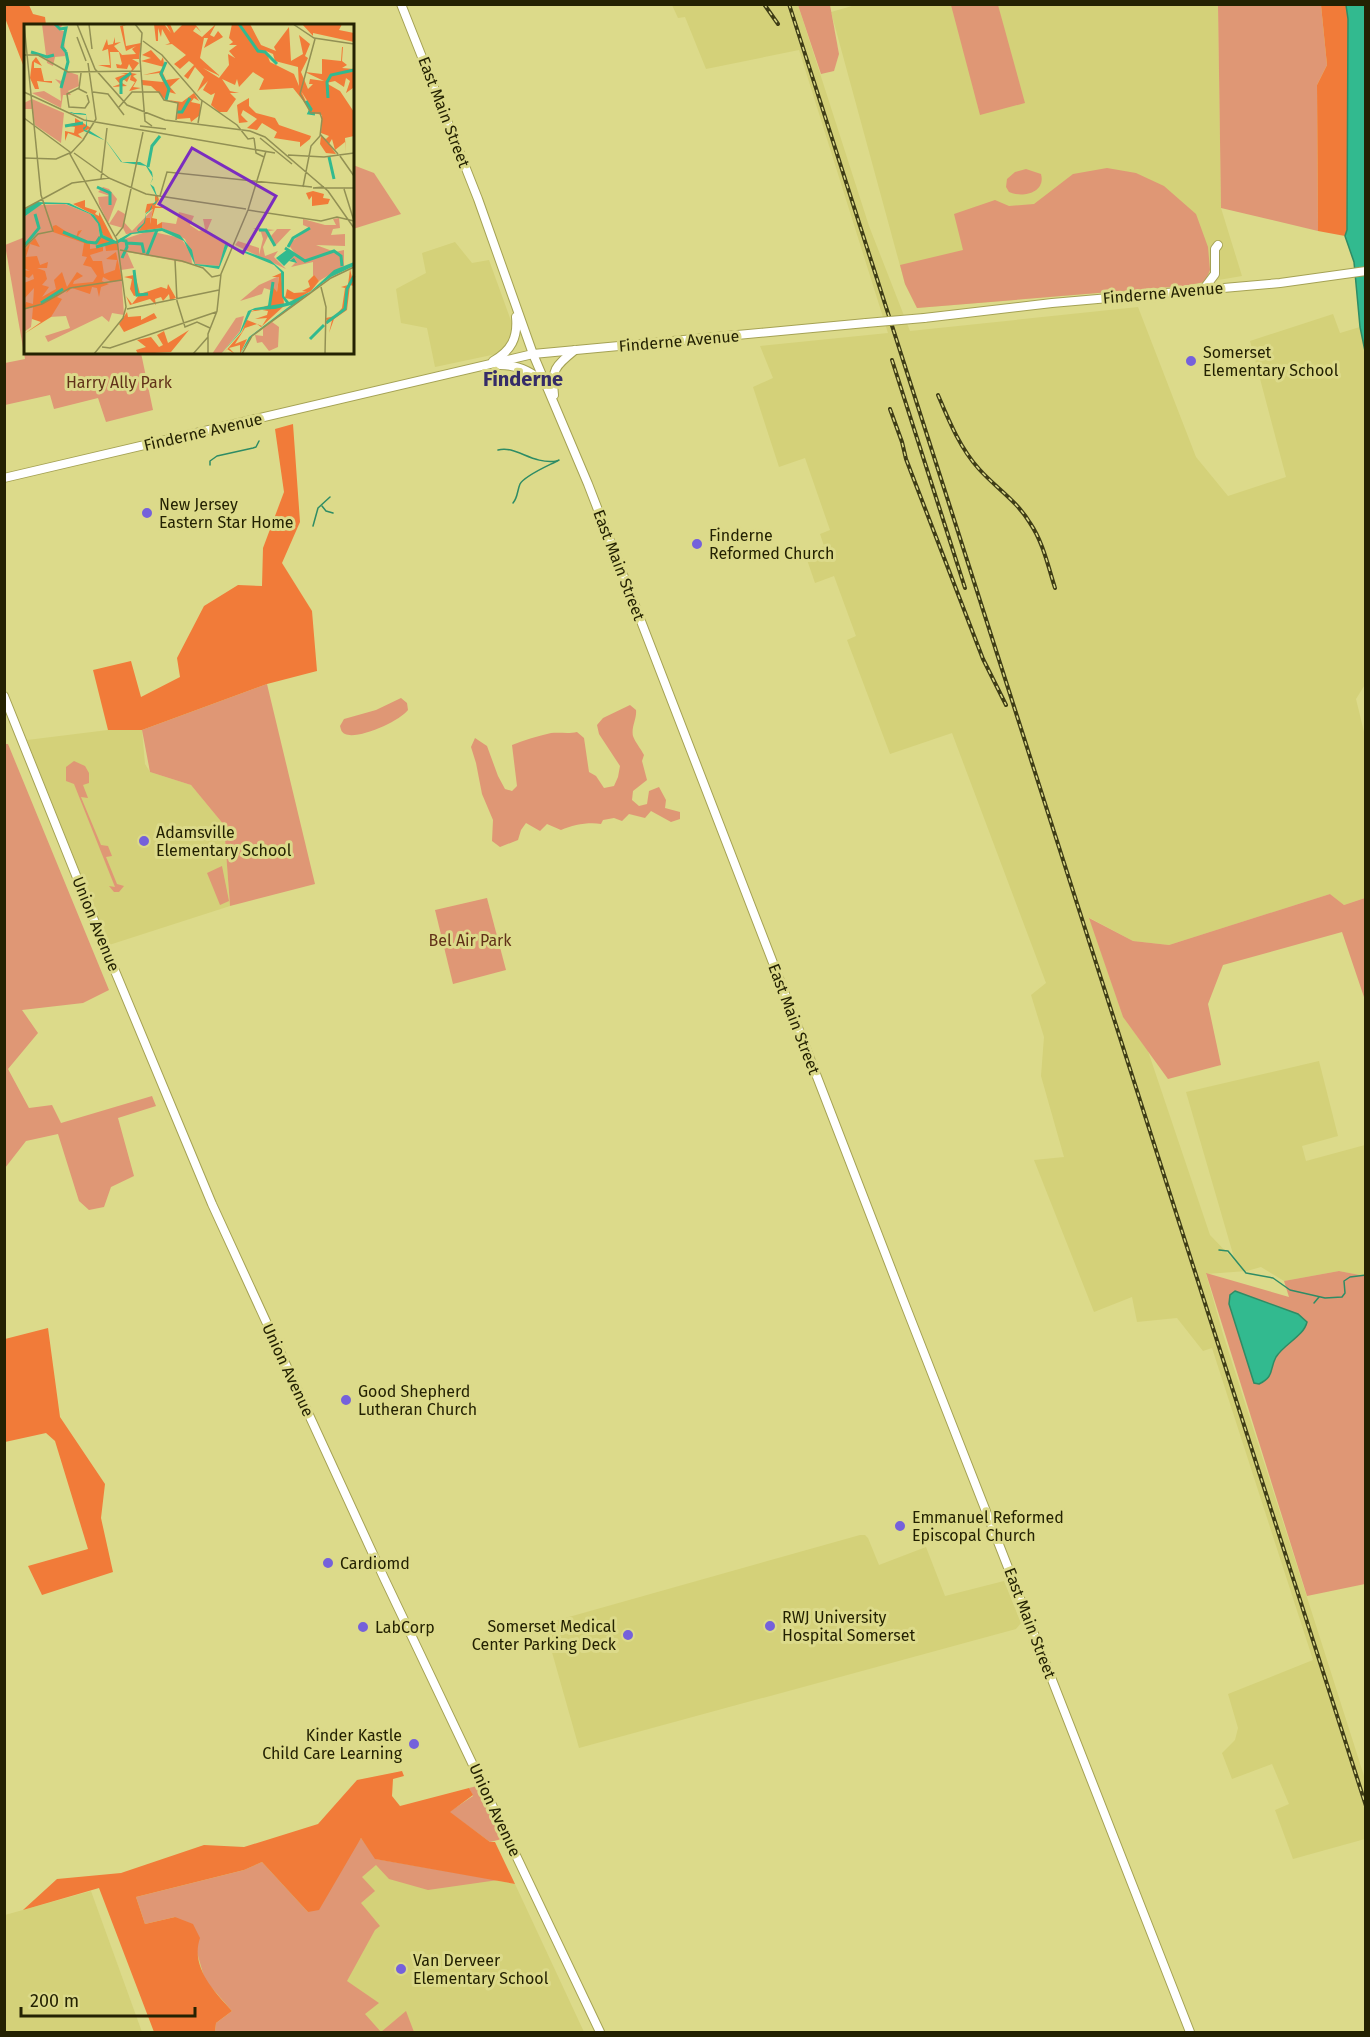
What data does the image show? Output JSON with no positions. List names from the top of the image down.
{
  "streets": {
    "street": ["East Main Street", "Finderne Avenue", "Union Avenue"]
  },
  "crossings": [
    ["East Main Street", "Finderne Avenue"]
  ],
  "districts": ["Finderne"],
  "parks": ["Harry Ally Park", "Bel Air Park"],
  "places": [
    "Somerset Elementary School",
    "New Jersey Eastern Star Home",
    "Finderne Reformed Church",
    "Adamsville Elementary School",
    "Good Shepherd Lutheran Church",
    "Emmanuel Reformed Episcopal Church",
    "Cardiomd",
    "RWJ University Hospital Somerset",
    "LabCorp",
    "Somerset Medical Center Parking Deck",
    "Kinder Kastle Child Care Learning",
    "Van Derveer Elementary School"
  ],
  "scale_bar": "200 m"
}
